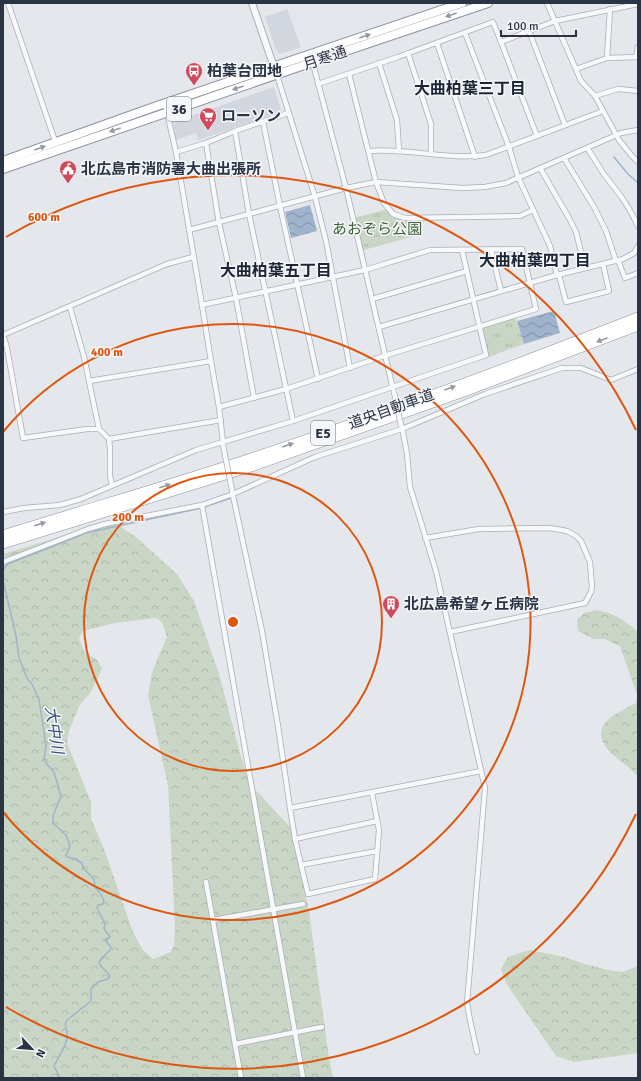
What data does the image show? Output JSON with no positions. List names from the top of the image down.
{
  "streets": {
    "highway": [
      "月寒通",
      "36",
      "道央自動車道",
      "E5"
    ]
  },
  "districts": ["大曲柏葉三丁目", "大曲柏葉四丁目", "大曲柏葉五丁目"],
  "water": ["大中川"],
  "parks": ["あおぞら公園"],
  "places": {
    "bus stop": ["柏葉台団地"],
    "supermarket": ["ローソン"],
    "public building": ["北広島市消防署大曲出張所"],
    "building": ["北広島希望ヶ丘病院"]
  },
  "scale_bar": "100 m",
  "north": "bottom right",
  "rings": ["600 m", "400 m", "200 m"]
}
